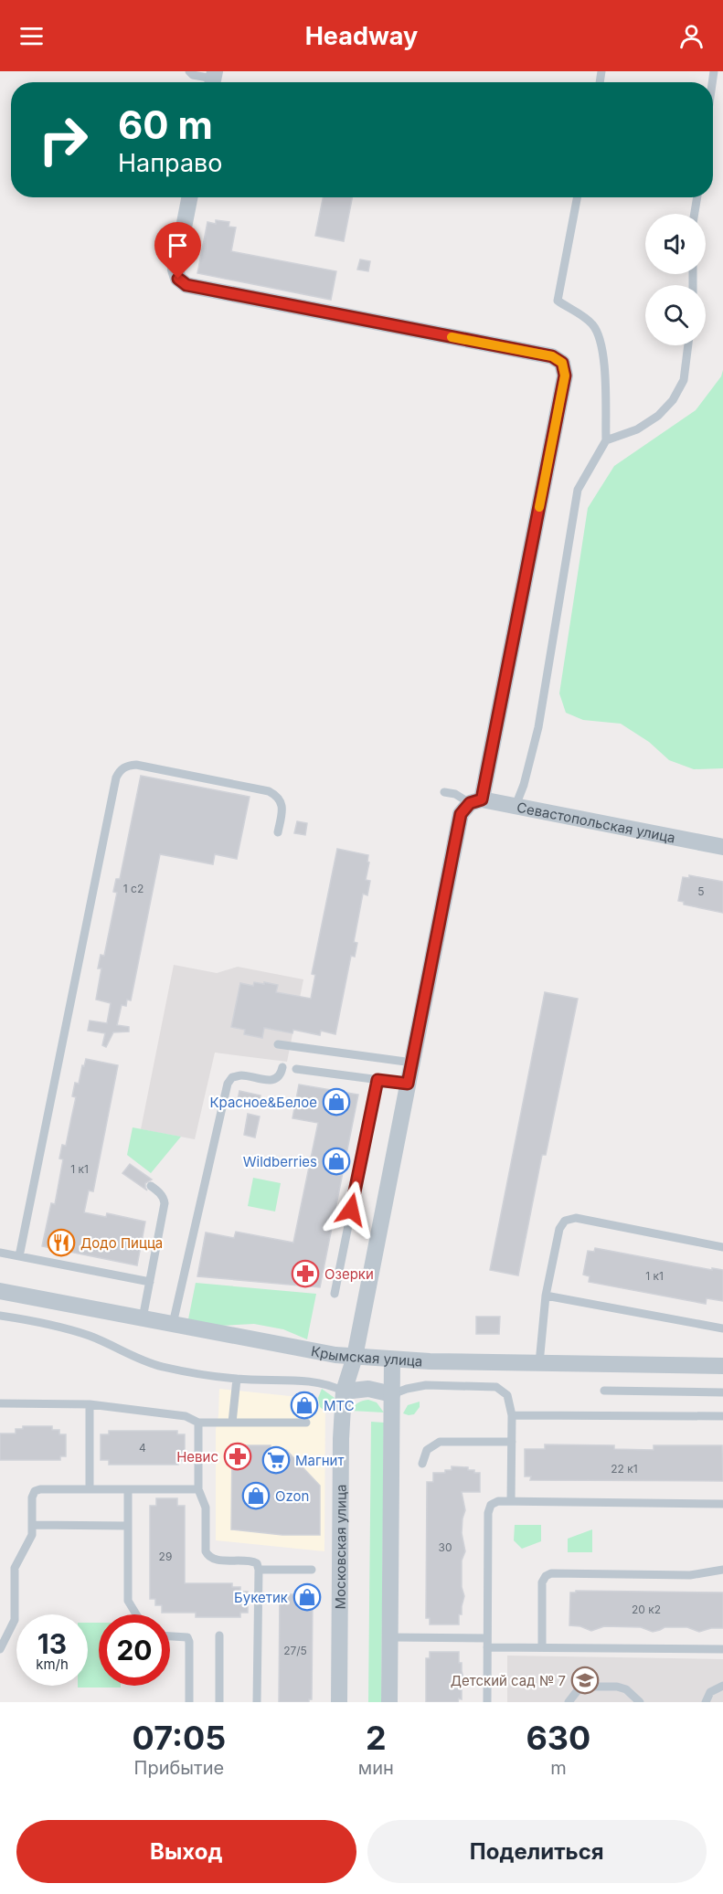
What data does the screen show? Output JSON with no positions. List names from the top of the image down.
{
  "streets": {
    "street": ["Севастопольская улица", "Крымская улица", "Московская улица"]
  },
  "crossings": [
    ["Крымская улица", "Московская улица"]
  ],
  "places": {
    "shop": [
      "Красное&Белое",
      "Wildberries",
      "МТС",
      "Ozon",
      "Букетик"
    ],
    "restaurant": ["Додо Пицца"],
    "pharmacy": ["Озерки", "Невис"],
    "supermarket": ["Магнит"],
    "school or university": ["Детский сад № 7"]
  },
  "house_numbers": [
    "1 с2",
    "5",
    "1 к1",
    "1 к1",
    "4",
    "22 к1",
    "30",
    "29",
    "20 к2",
    "27/5"
  ],
  "page": {
    "header": "Headway",
    "turn": ["60 m", "Направо"],
    "speed": "13 km/h",
    "limit": "20",
    "eta": [
      "07:05",
      "Прибытие",
      "2",
      "мин",
      "630",
      "m"
    ],
    "buttons": ["Выход", "Поделиться"]
  }
}
